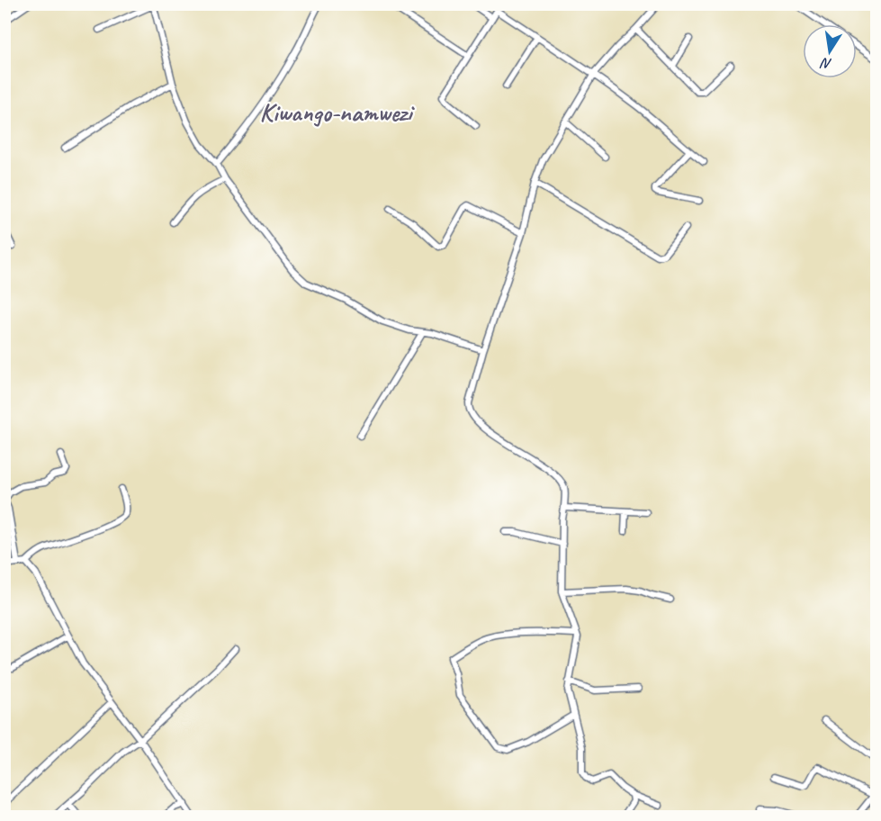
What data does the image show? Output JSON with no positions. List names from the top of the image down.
{
  "districts": ["Kiwango-namwezi"],
  "north": "bottom"
}
